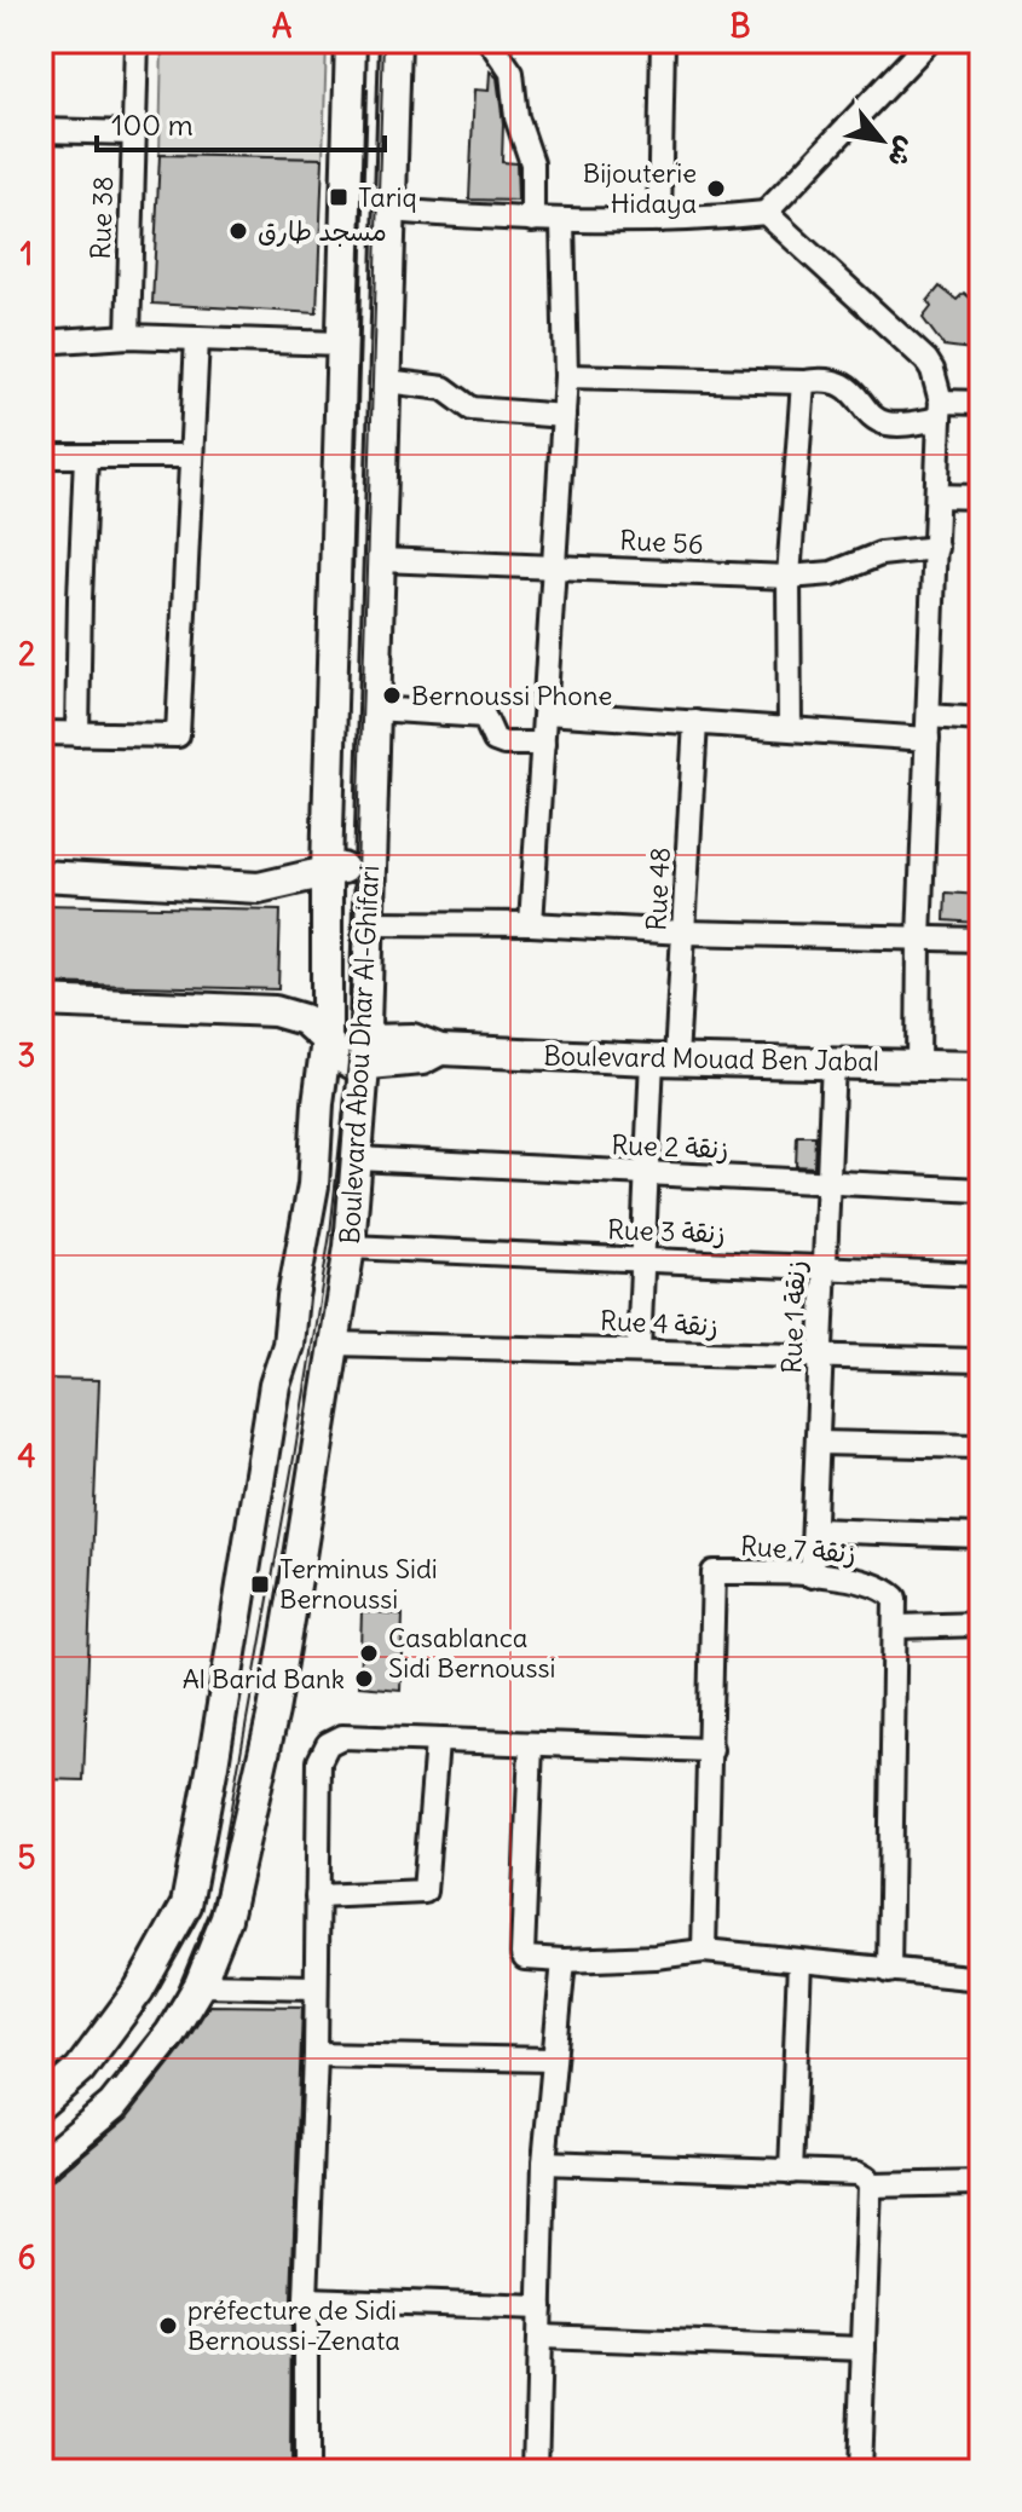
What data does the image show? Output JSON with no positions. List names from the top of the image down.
{
  "streets": {
    "street": [
      "Rue 38",
      "Rue 56",
      "Rue 48",
      "Boulevard Abou Dhar Al-Ghifari",
      "Boulevard Mouad Ben Jabal",
      "Rue 2 زنقة",
      "Rue 3 زنقة",
      "Rue 1 زنقة",
      "Rue 4 زنقة",
      "Rue 7 زنقة"
    ]
  },
  "crossings": [
    ["Rue 56", "Boulevard Abou Dhar Al-Ghifari"],
    ["Rue 48", "Boulevard Mouad Ben Jabal"],
    ["Rue 48", "Rue 2 زنقة"],
    ["Rue 48", "Rue 3 زنقة"],
    ["Rue 48", "Rue 4 زنقة"],
    ["Boulevard Abou Dhar Al-Ghifari", "Boulevard Mouad Ben Jabal"],
    ["Boulevard Abou Dhar Al-Ghifari", "Rue 2 زنقة"],
    ["Boulevard Abou Dhar Al-Ghifari", "Rue 3 زنقة"],
    ["Boulevard Abou Dhar Al-Ghifari", "Rue 4 زنقة"],
    ["Boulevard Mouad Ben Jabal", "Rue 1 زنقة"],
    ["Rue 2 زنقة", "Rue 1 زنقة"],
    ["Rue 3 زنقة", "Rue 1 زنقة"],
    ["Rue 1 زنقة", "Rue 4 زنقة"],
    ["Rue 1 زنقة", "Rue 7 زنقة"]
  ],
  "places": {
    "other": [
      "Bijouterie Hidaya",
      "مسجد طارق",
      "Bernoussi Phone",
      "Casablanca Sidi Bernoussi",
      "Al Barid Bank",
      "préfecture de Sidi Bernoussi-Zenata"
    ],
    "transit": ["Tariq", "Terminus Sidi Bernoussi"]
  },
  "scale_bar": "100 m",
  "north": "bottom right",
  "grid": {
    "columns": ["A", "B"],
    "rows": [
      "1",
      "2",
      "3",
      "4",
      "5",
      "6"
    ]
  }
}
